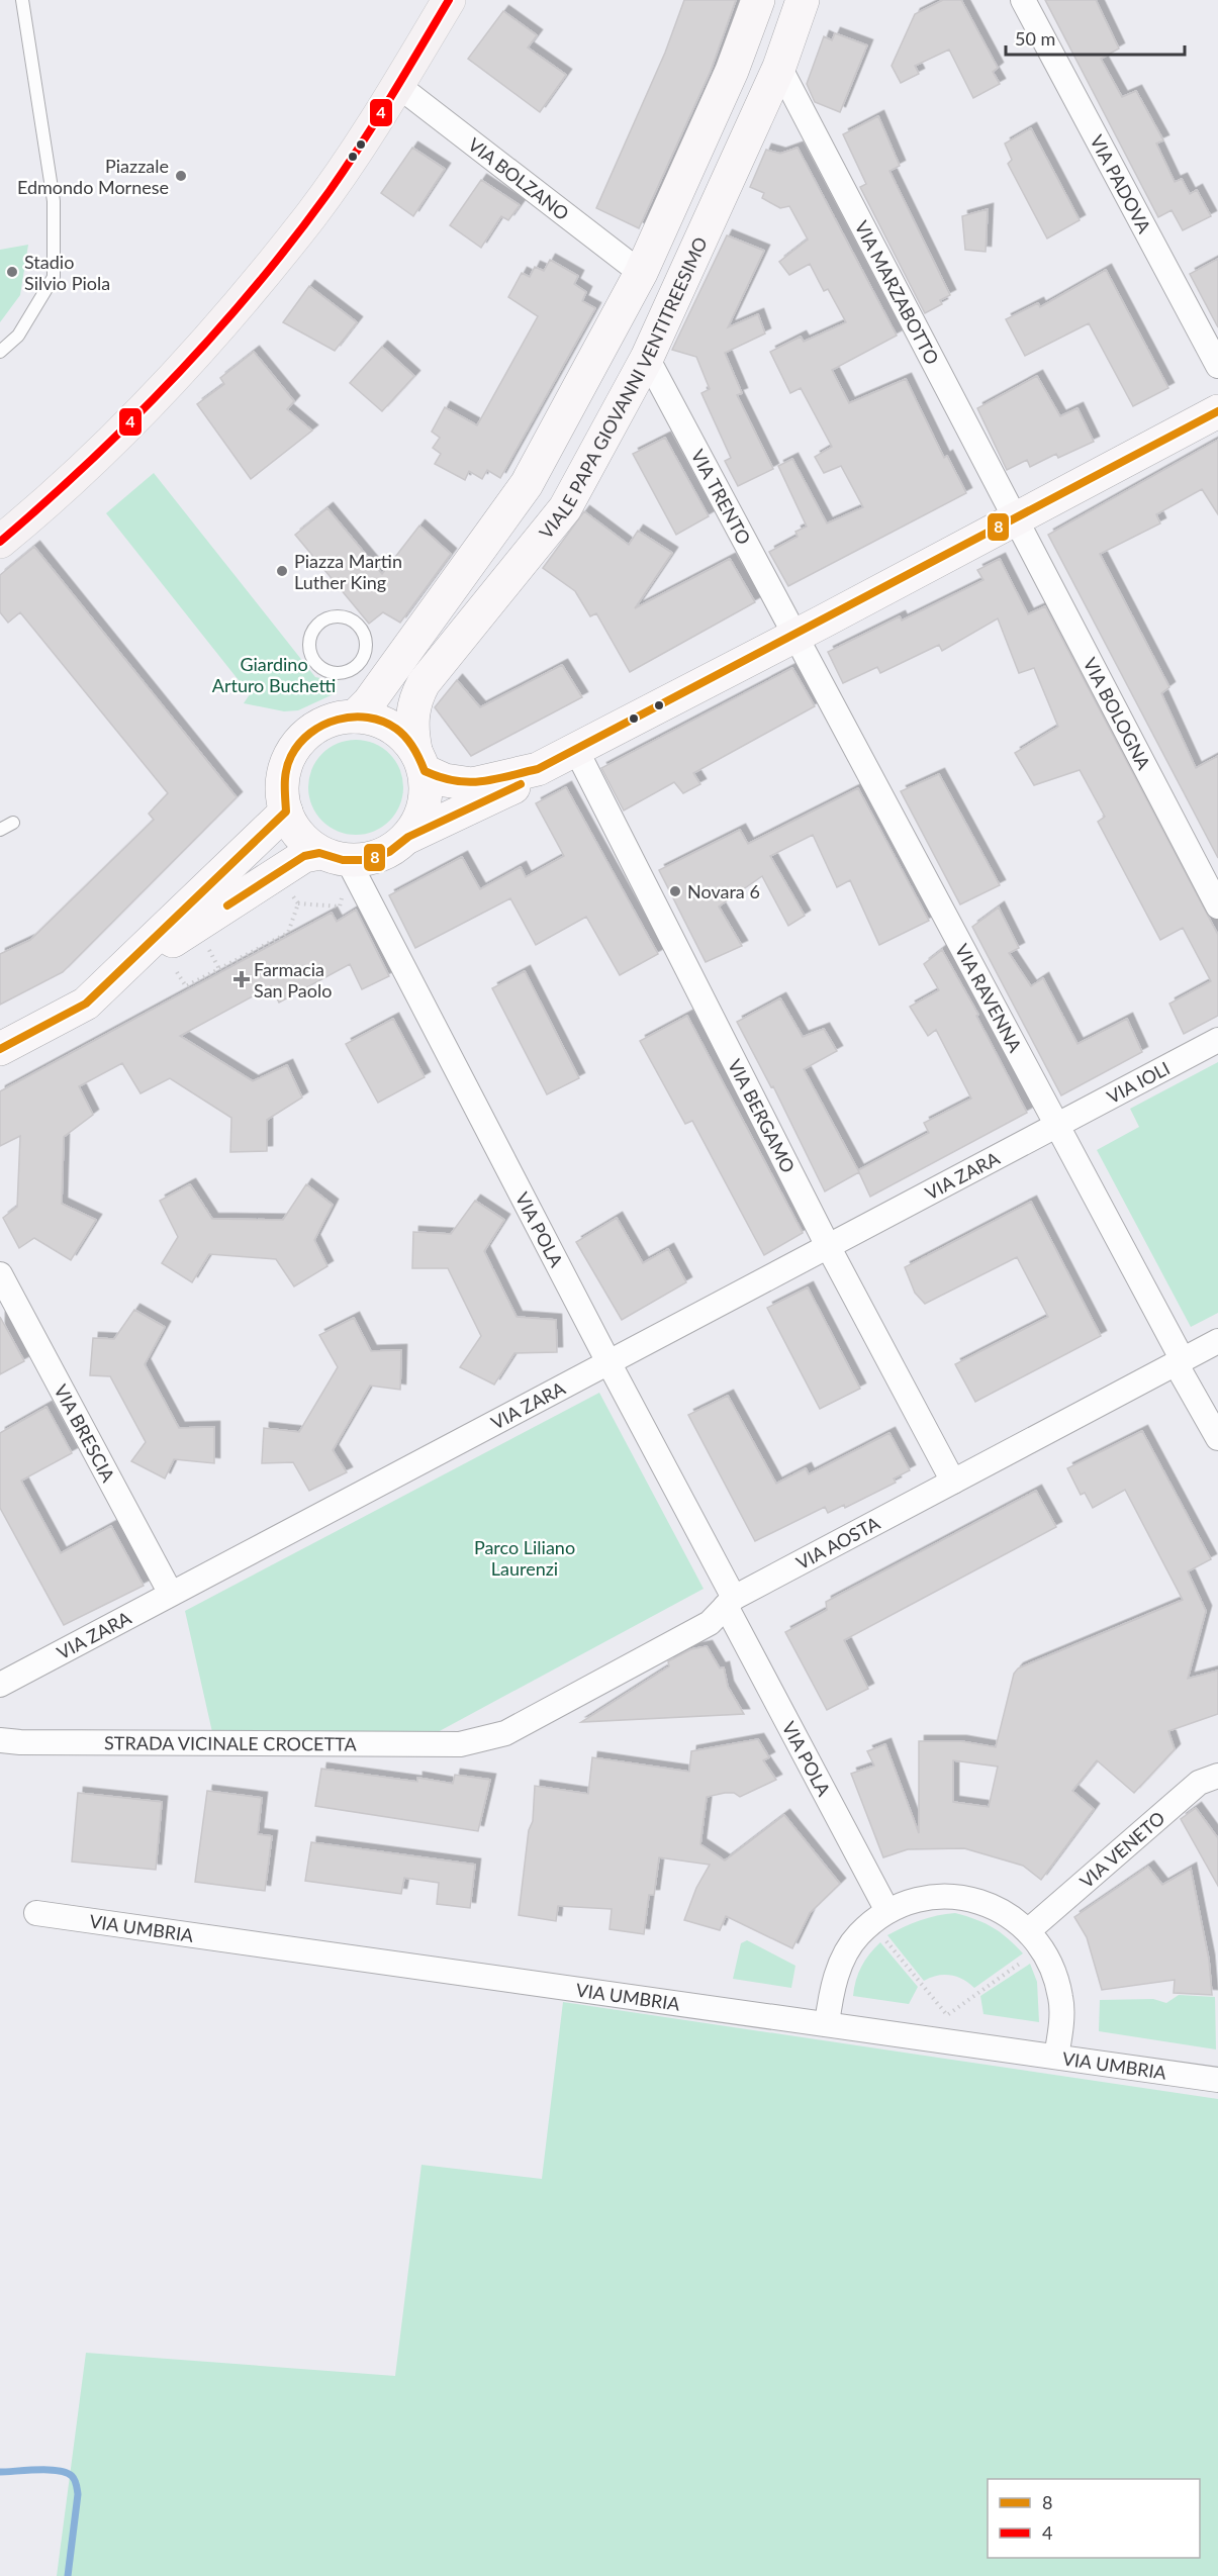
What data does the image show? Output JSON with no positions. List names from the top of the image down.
{
  "streets": {
    "main road": ["VIALE PAPA GIOVANNI VENTITREESIMO"],
    "street": [
      "VIA BOLZANO",
      "VIA PADOVA",
      "VIA MARZABOTTO",
      "VIA TRENTO",
      "VIA BOLOGNA",
      "VIA RAVENNA",
      "VIA IOLI",
      "VIA BERGAMO",
      "VIA ZARA",
      "VIA POLA",
      "VIA BRESCIA",
      "VIA AOSTA",
      "STRADA VICINALE CROCETTA",
      "VIA VENETO",
      "VIA UMBRIA"
    ]
  },
  "crossings": [
    ["VIA BOLZANO", "VIALE PAPA GIOVANNI VENTITREESIMO"],
    ["VIA MARZABOTTO", "VIALE PAPA GIOVANNI VENTITREESIMO"],
    ["VIA MARZABOTTO", "VIA BOLOGNA"],
    ["VIALE PAPA GIOVANNI VENTITREESIMO", "VIA TRENTO"],
    ["VIALE PAPA GIOVANNI VENTITREESIMO", "VIA POLA"],
    ["VIA TRENTO", "VIA RAVENNA"],
    ["VIA RAVENNA", "VIA IOLI"],
    ["VIA RAVENNA", "VIA ZARA"],
    ["VIA RAVENNA", "VIA AOSTA"],
    ["VIA IOLI", "VIA ZARA"],
    ["VIA BERGAMO", "VIA ZARA"],
    ["VIA BERGAMO", "VIA AOSTA"],
    ["VIA ZARA", "VIA POLA"],
    ["VIA ZARA", "VIA BRESCIA"],
    ["VIA POLA", "VIA AOSTA"],
    ["VIA AOSTA", "STRADA VICINALE CROCETTA"]
  ],
  "parks": ["Giardino Arturo Buchetti", "Parco Liliano Laurenzi"],
  "places": {
    "other": [
      "Piazzale Edmondo Mornese",
      "Stadio Silvio Piola",
      "Piazza Martin Luther King",
      "Novara 6"
    ],
    "health": ["Farmacia San Paolo"]
  },
  "lines": ["transit line 4", "transit line 8"],
  "legend": ["8", "4"],
  "scale_bar": "50 m"
}
